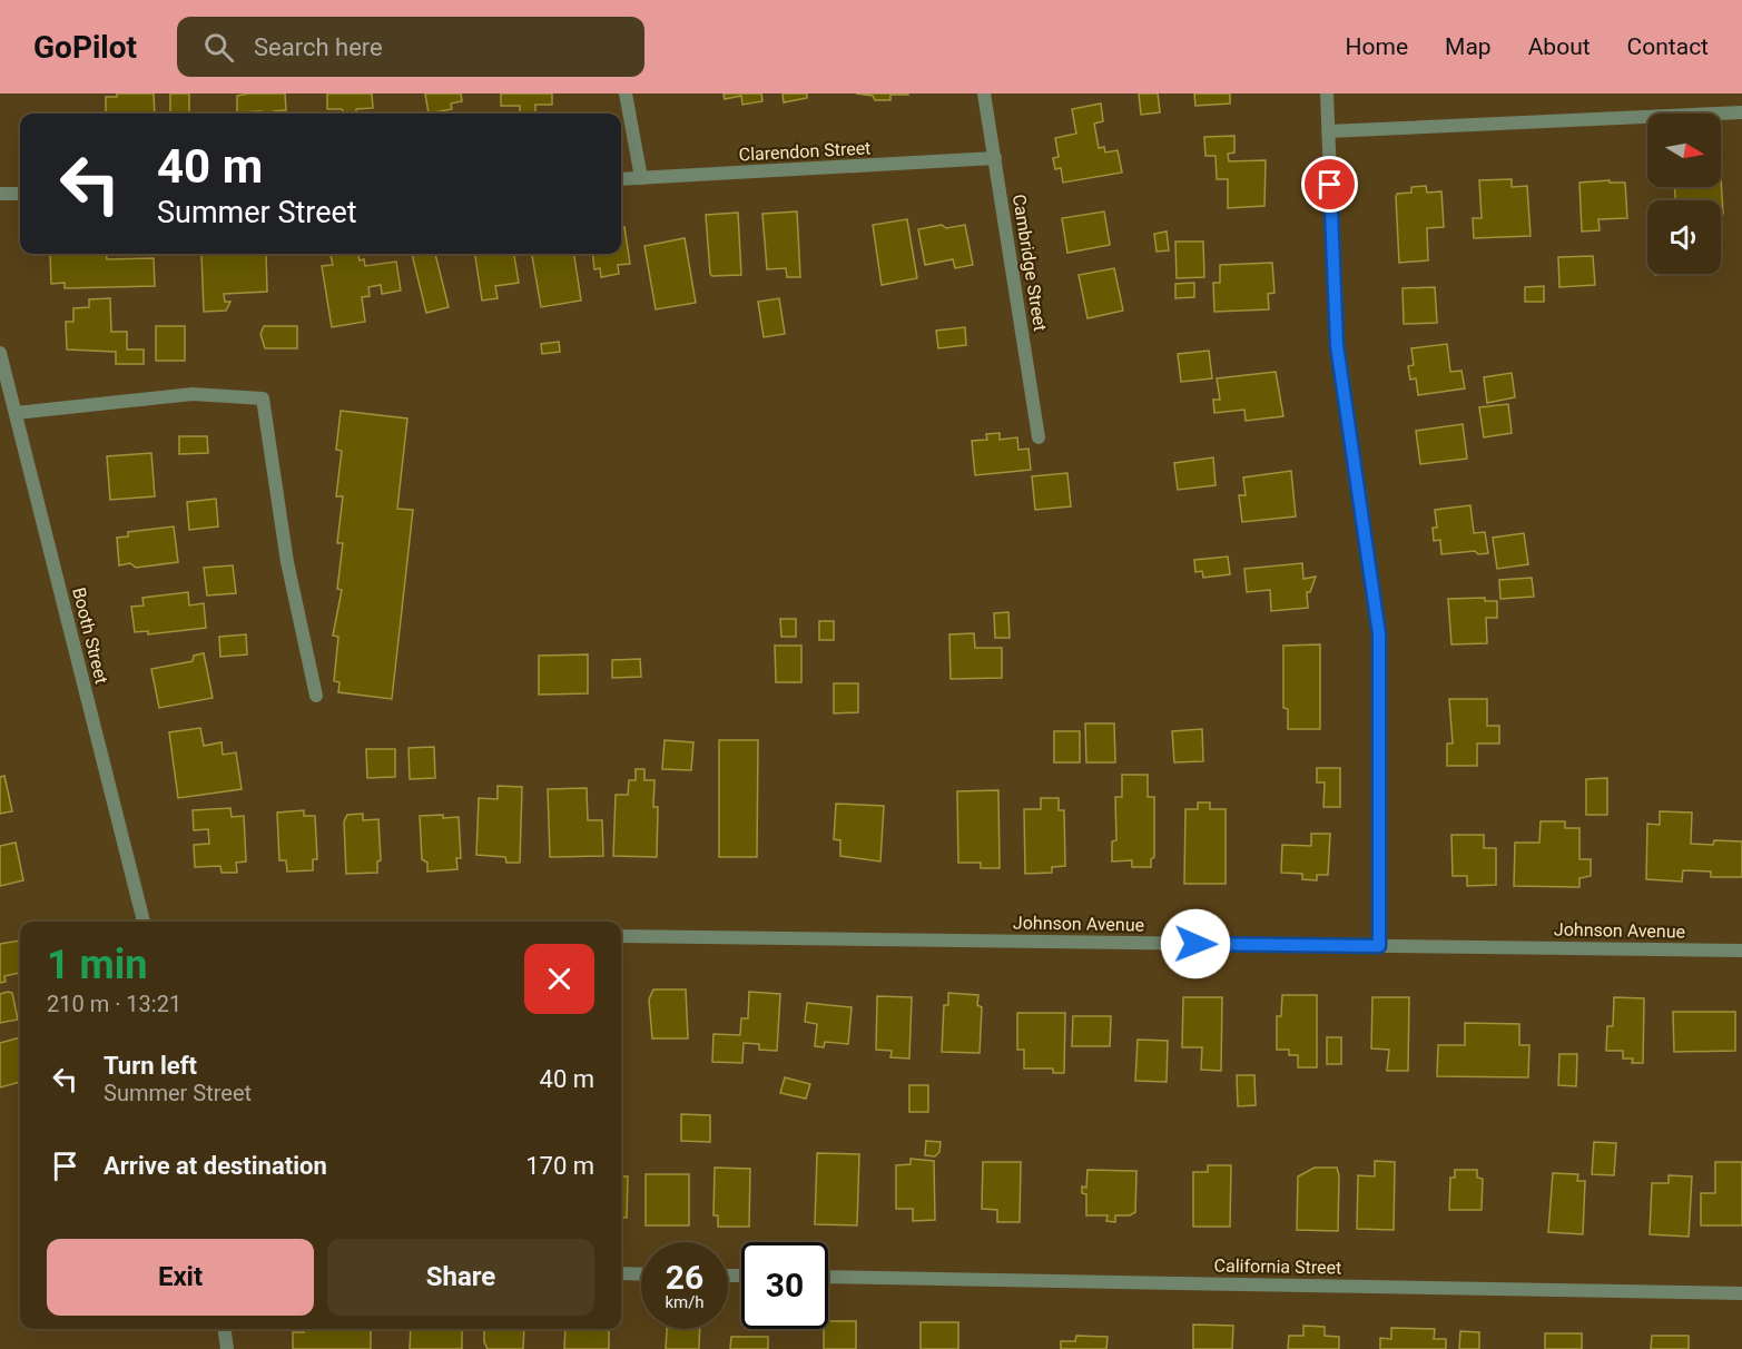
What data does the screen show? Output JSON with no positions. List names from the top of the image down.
{
  "streets": {
    "street": [
      "Clarendon Street",
      "Cambridge Street",
      "Booth Street",
      "Johnson Avenue",
      "California Street"
    ]
  },
  "crossings": [
    ["Clarendon Street", "Cambridge Street"]
  ],
  "north": "right",
  "page": {
    "header": "GoPilot",
    "search": "Search here",
    "nav": [
      "Home",
      "Map",
      "About",
      "Contact"
    ],
    "turn": ["40 m", "Summer Street"],
    "heading": ["1 min", "210 m · 13:21"],
    "list": [
      {
        "name": "Turn left",
        "note": "Summer Street",
        "value": "40 m"
      },
      {
        "name": "Arrive at destination",
        "value": "170 m"
      }
    ],
    "buttons": ["Exit", "Share"],
    "speed": "26 km/h",
    "limit": "30"
  }
}
